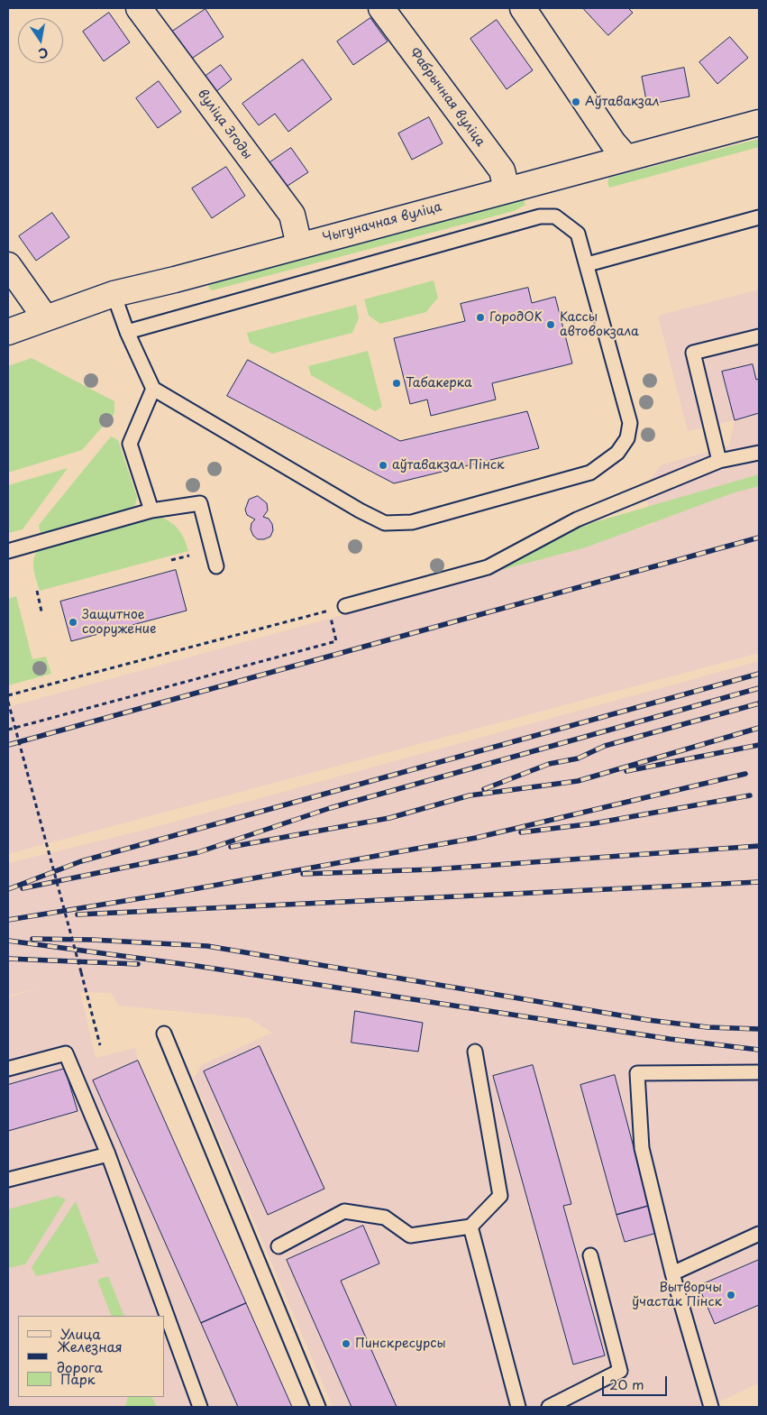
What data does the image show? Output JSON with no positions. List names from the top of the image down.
{
  "streets": {
    "street": ["Фабрычная вуліца", "вуліца Згоды", "Чыгуначная вуліца"]
  },
  "crossings": [
    ["Фабрычная вуліца", "Чыгуначная вуліца"],
    ["вуліца Згоды", "Чыгуначная вуліца"]
  ],
  "places": [
    "Аўтавакзал",
    "ГородОК",
    "Кассы автовокзала",
    "Табакерка",
    "аўтавакзал Пінск",
    "Защитное сооружение",
    "Вытворчы ўчастак Пінск",
    "Пинскресурсы"
  ],
  "legend": ["Улица", "Железная дорога", "Парк"],
  "scale_bar": "20 m",
  "north": "bottom"
}
